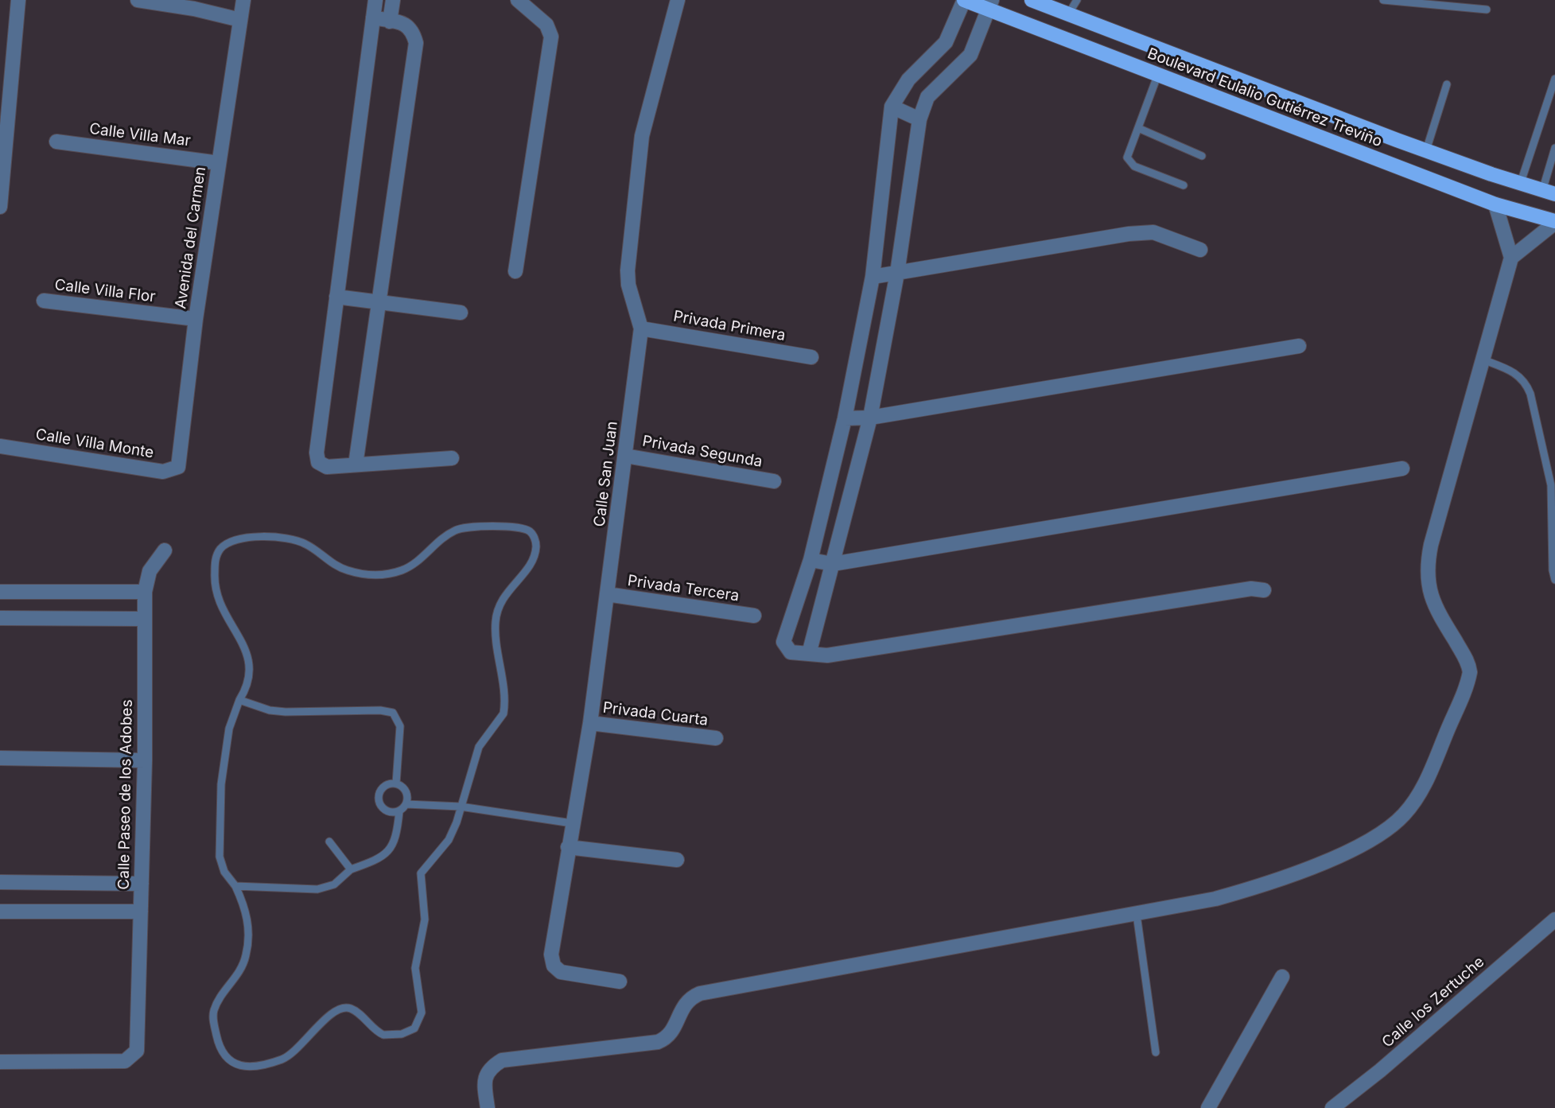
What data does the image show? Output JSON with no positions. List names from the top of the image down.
{
  "streets": {
    "main road": ["Boulevard Eulalio Gutiérrez Treviño"],
    "street": [
      "Calle Villa Mar",
      "Avenida del Carmen",
      "Calle Villa Flor",
      "Privada Primera",
      "Calle Villa Monte",
      "Privada Segunda",
      "Calle San Juan",
      "Privada Tercera",
      "Privada Cuarta",
      "Calle Paseo de los Adobes",
      "Calle los Zertuche"
    ]
  },
  "crossings": [
    ["Calle Villa Mar", "Avenida del Carmen"],
    ["Avenida del Carmen", "Calle Villa Flor"],
    ["Avenida del Carmen", "Calle Villa Monte"],
    ["Privada Primera", "Calle San Juan"],
    ["Privada Segunda", "Calle San Juan"],
    ["Calle San Juan", "Privada Tercera"],
    ["Calle San Juan", "Privada Cuarta"]
  ]
}
